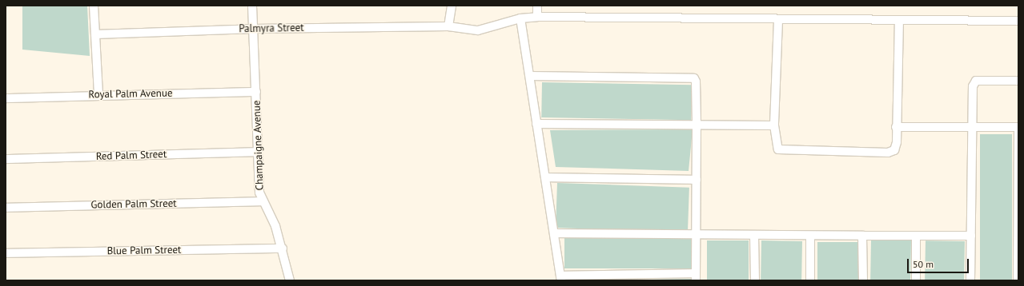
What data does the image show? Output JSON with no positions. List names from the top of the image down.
{
  "streets": {
    "street": [
      "Palmyra Street",
      "Royal Palm Avenue",
      "Champaigne Avenue",
      "Red Palm Street",
      "Golden Palm Street",
      "Blue Palm Street"
    ]
  },
  "crossings": [
    ["Palmyra Street", "Champaigne Avenue"],
    ["Royal Palm Avenue", "Champaigne Avenue"],
    ["Champaigne Avenue", "Red Palm Street"],
    ["Champaigne Avenue", "Golden Palm Street"],
    ["Champaigne Avenue", "Blue Palm Street"]
  ],
  "scale_bar": "50 m"
}
